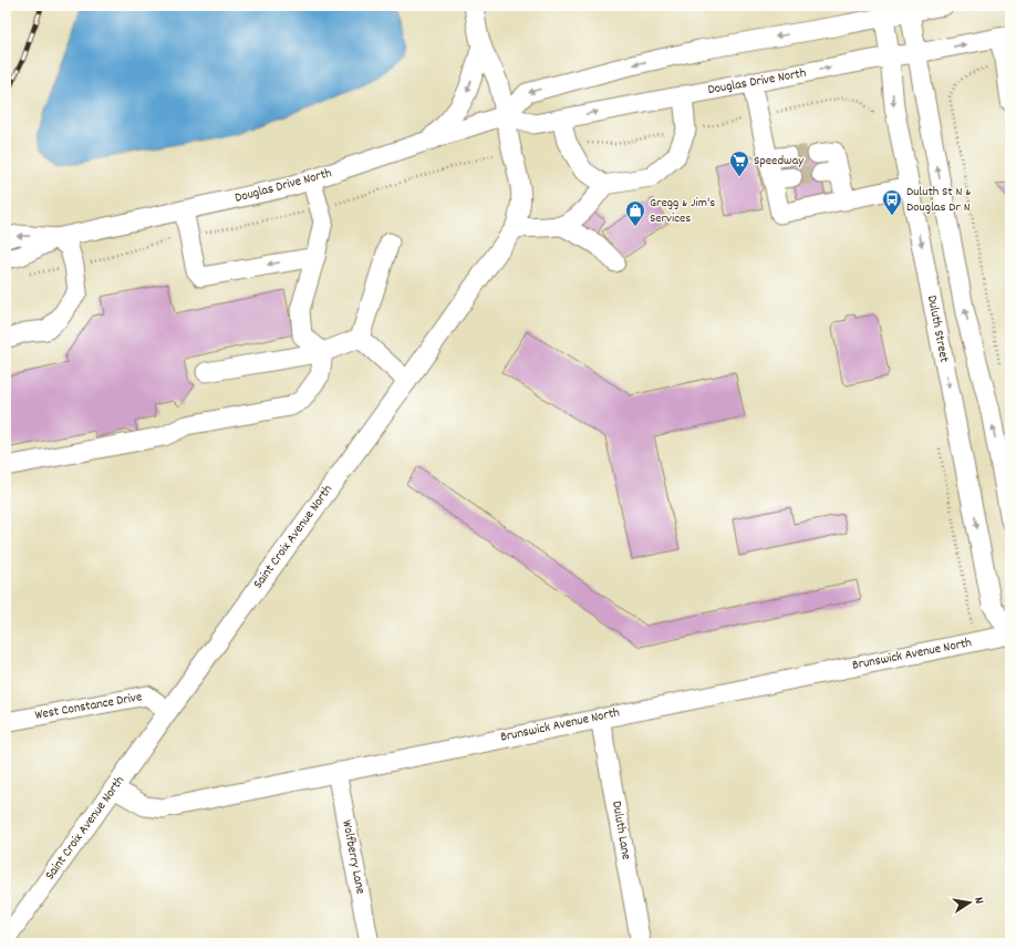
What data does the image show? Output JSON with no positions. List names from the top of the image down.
{
  "streets": {
    "street": [
      "Douglas Drive North",
      "Duluth Street",
      "Saint Croix Avenue North",
      "Brunswick Avenue North",
      "West Constance Drive",
      "Duluth Lane",
      "Wolfberry Lane"
    ]
  },
  "crossings": [
    ["Douglas Drive North", "Duluth Street"],
    ["Douglas Drive North", "Saint Croix Avenue North"],
    ["Duluth Street", "Brunswick Avenue North"],
    ["Saint Croix Avenue North", "Brunswick Avenue North"],
    ["Saint Croix Avenue North", "West Constance Drive"],
    ["Brunswick Avenue North", "Duluth Lane"],
    ["Brunswick Avenue North", "Wolfberry Lane"]
  ],
  "places": {
    "supermarket": ["Speedway"],
    "bus stop": ["Duluth St N & Douglas Dr N"],
    "shop": ["Gregg & Jim's Services"]
  },
  "north": "right"
}
